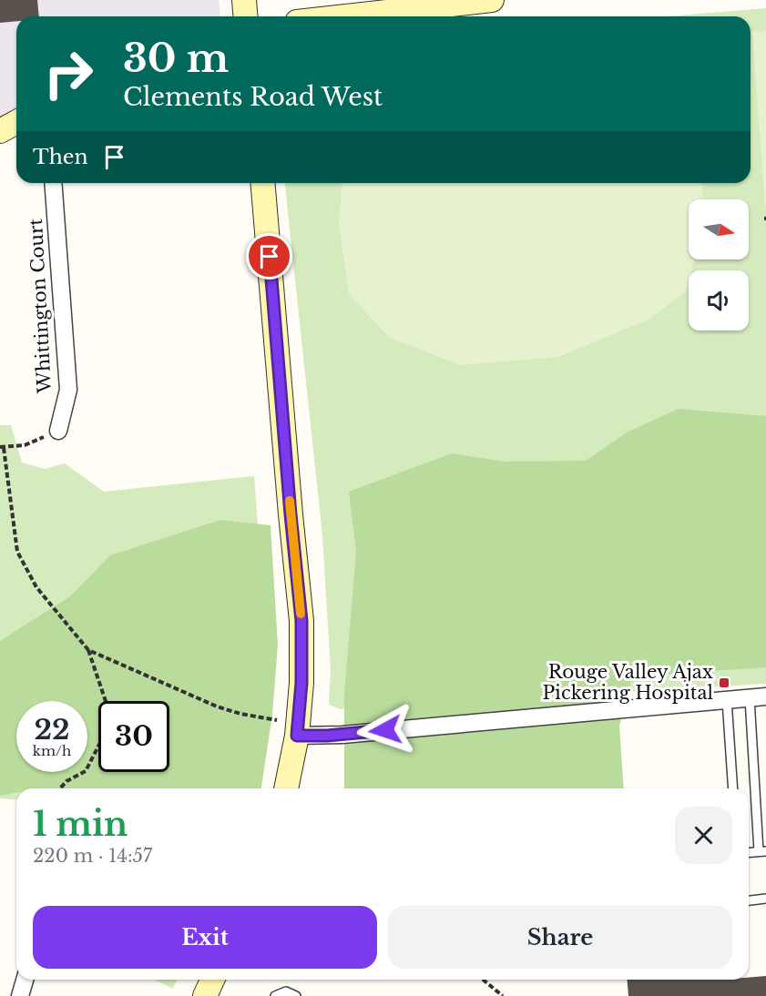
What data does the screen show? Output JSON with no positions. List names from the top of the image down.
{
  "streets": {
    "street": ["Whittington Court"]
  },
  "places": {
    "transit": ["Rouge Valley Ajax Pickering Hospital"]
  },
  "north": "right",
  "page": {
    "turn": ["30 m", "Clements Road West"],
    "then": "Then",
    "speed": "22 km/h",
    "limit": "30",
    "heading": ["1 min", "220 m · 14:57"],
    "buttons": ["Exit", "Share"]
  }
}
